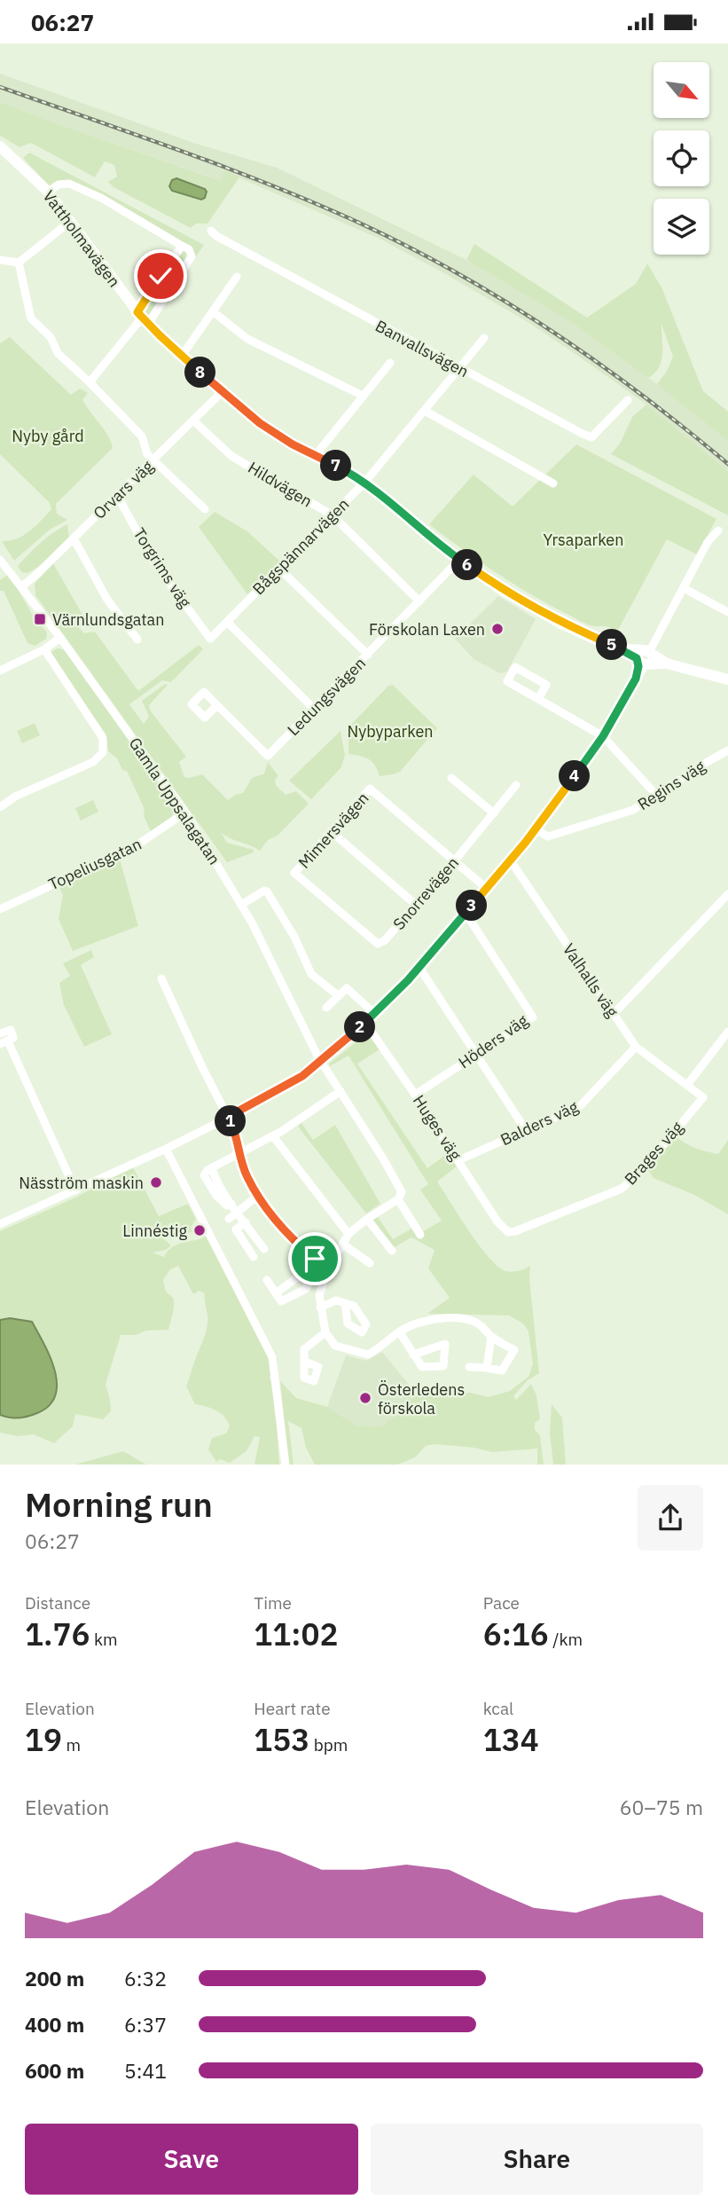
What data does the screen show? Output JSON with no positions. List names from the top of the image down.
{
  "streets": {
    "main road": ["Vattholmavägen"],
    "street": [
      "Banvallsvägen",
      "Hildvägen",
      "Orvars väg",
      "Bågspännarvägen",
      "Torgrims väg",
      "Ledungsvägen",
      "Regins väg",
      "Gamla Uppsalagatan",
      "Mimersvägen",
      "Topeliusgatan",
      "Snorrevägen",
      "Valhalls väg",
      "Höders väg",
      "Balders väg",
      "Huges väg",
      "Brages väg"
    ]
  },
  "crossings": [
    ["Vattholmavägen", "Orvars väg"],
    ["Vattholmavägen", "Bågspännarvägen"],
    ["Vattholmavägen", "Ledungsvägen"],
    ["Banvallsvägen", "Bågspännarvägen"],
    ["Hildvägen", "Orvars väg"],
    ["Hildvägen", "Bågspännarvägen"],
    ["Hildvägen", "Ledungsvägen"],
    ["Orvars väg", "Torgrims väg"],
    ["Orvars väg", "Gamla Uppsalagatan"],
    ["Bågspännarvägen", "Torgrims väg"],
    ["Gamla Uppsalagatan", "Topeliusgatan"],
    ["Mimersvägen", "Snorrevägen"],
    ["Valhalls väg", "Balders väg"],
    ["Valhalls väg", "Brages väg"],
    ["Höders väg", "Huges väg"],
    ["Balders väg", "Huges väg"],
    ["Huges väg", "Brages väg"]
  ],
  "parks": ["Nyby gård", "Yrsaparken", "Nybyparken"],
  "places": {
    "transit": ["Värnlundsgatan"],
    "other": [
      "Förskolan Laxen",
      "Näsström maskin",
      "Linnéstig",
      "Österledens förskola"
    ]
  },
  "north": "bottom right",
  "page": {
    "status": "06:27",
    "pins": [
      "8",
      "7",
      "6",
      "5",
      "4",
      "3",
      "2",
      "1"
    ],
    "heading": ["Morning run", "06:27"],
    "stats": [
      ["Distance", "1.76 km"],
      ["Time", "11:02"],
      ["Pace", "6:16 /km"],
      ["Elevation", "19 m"],
      ["Heart rate", "153 bpm"],
      ["kcal", "134"]
    ],
    "chart": ["Elevation", "60–75 m"],
    "list": [
      {
        "name": "200 m",
        "note": "6:32"
      },
      {
        "name": "400 m",
        "note": "6:37"
      },
      {
        "name": "600 m",
        "note": "5:41"
      }
    ],
    "buttons": ["Save", "Share"]
  }
}
